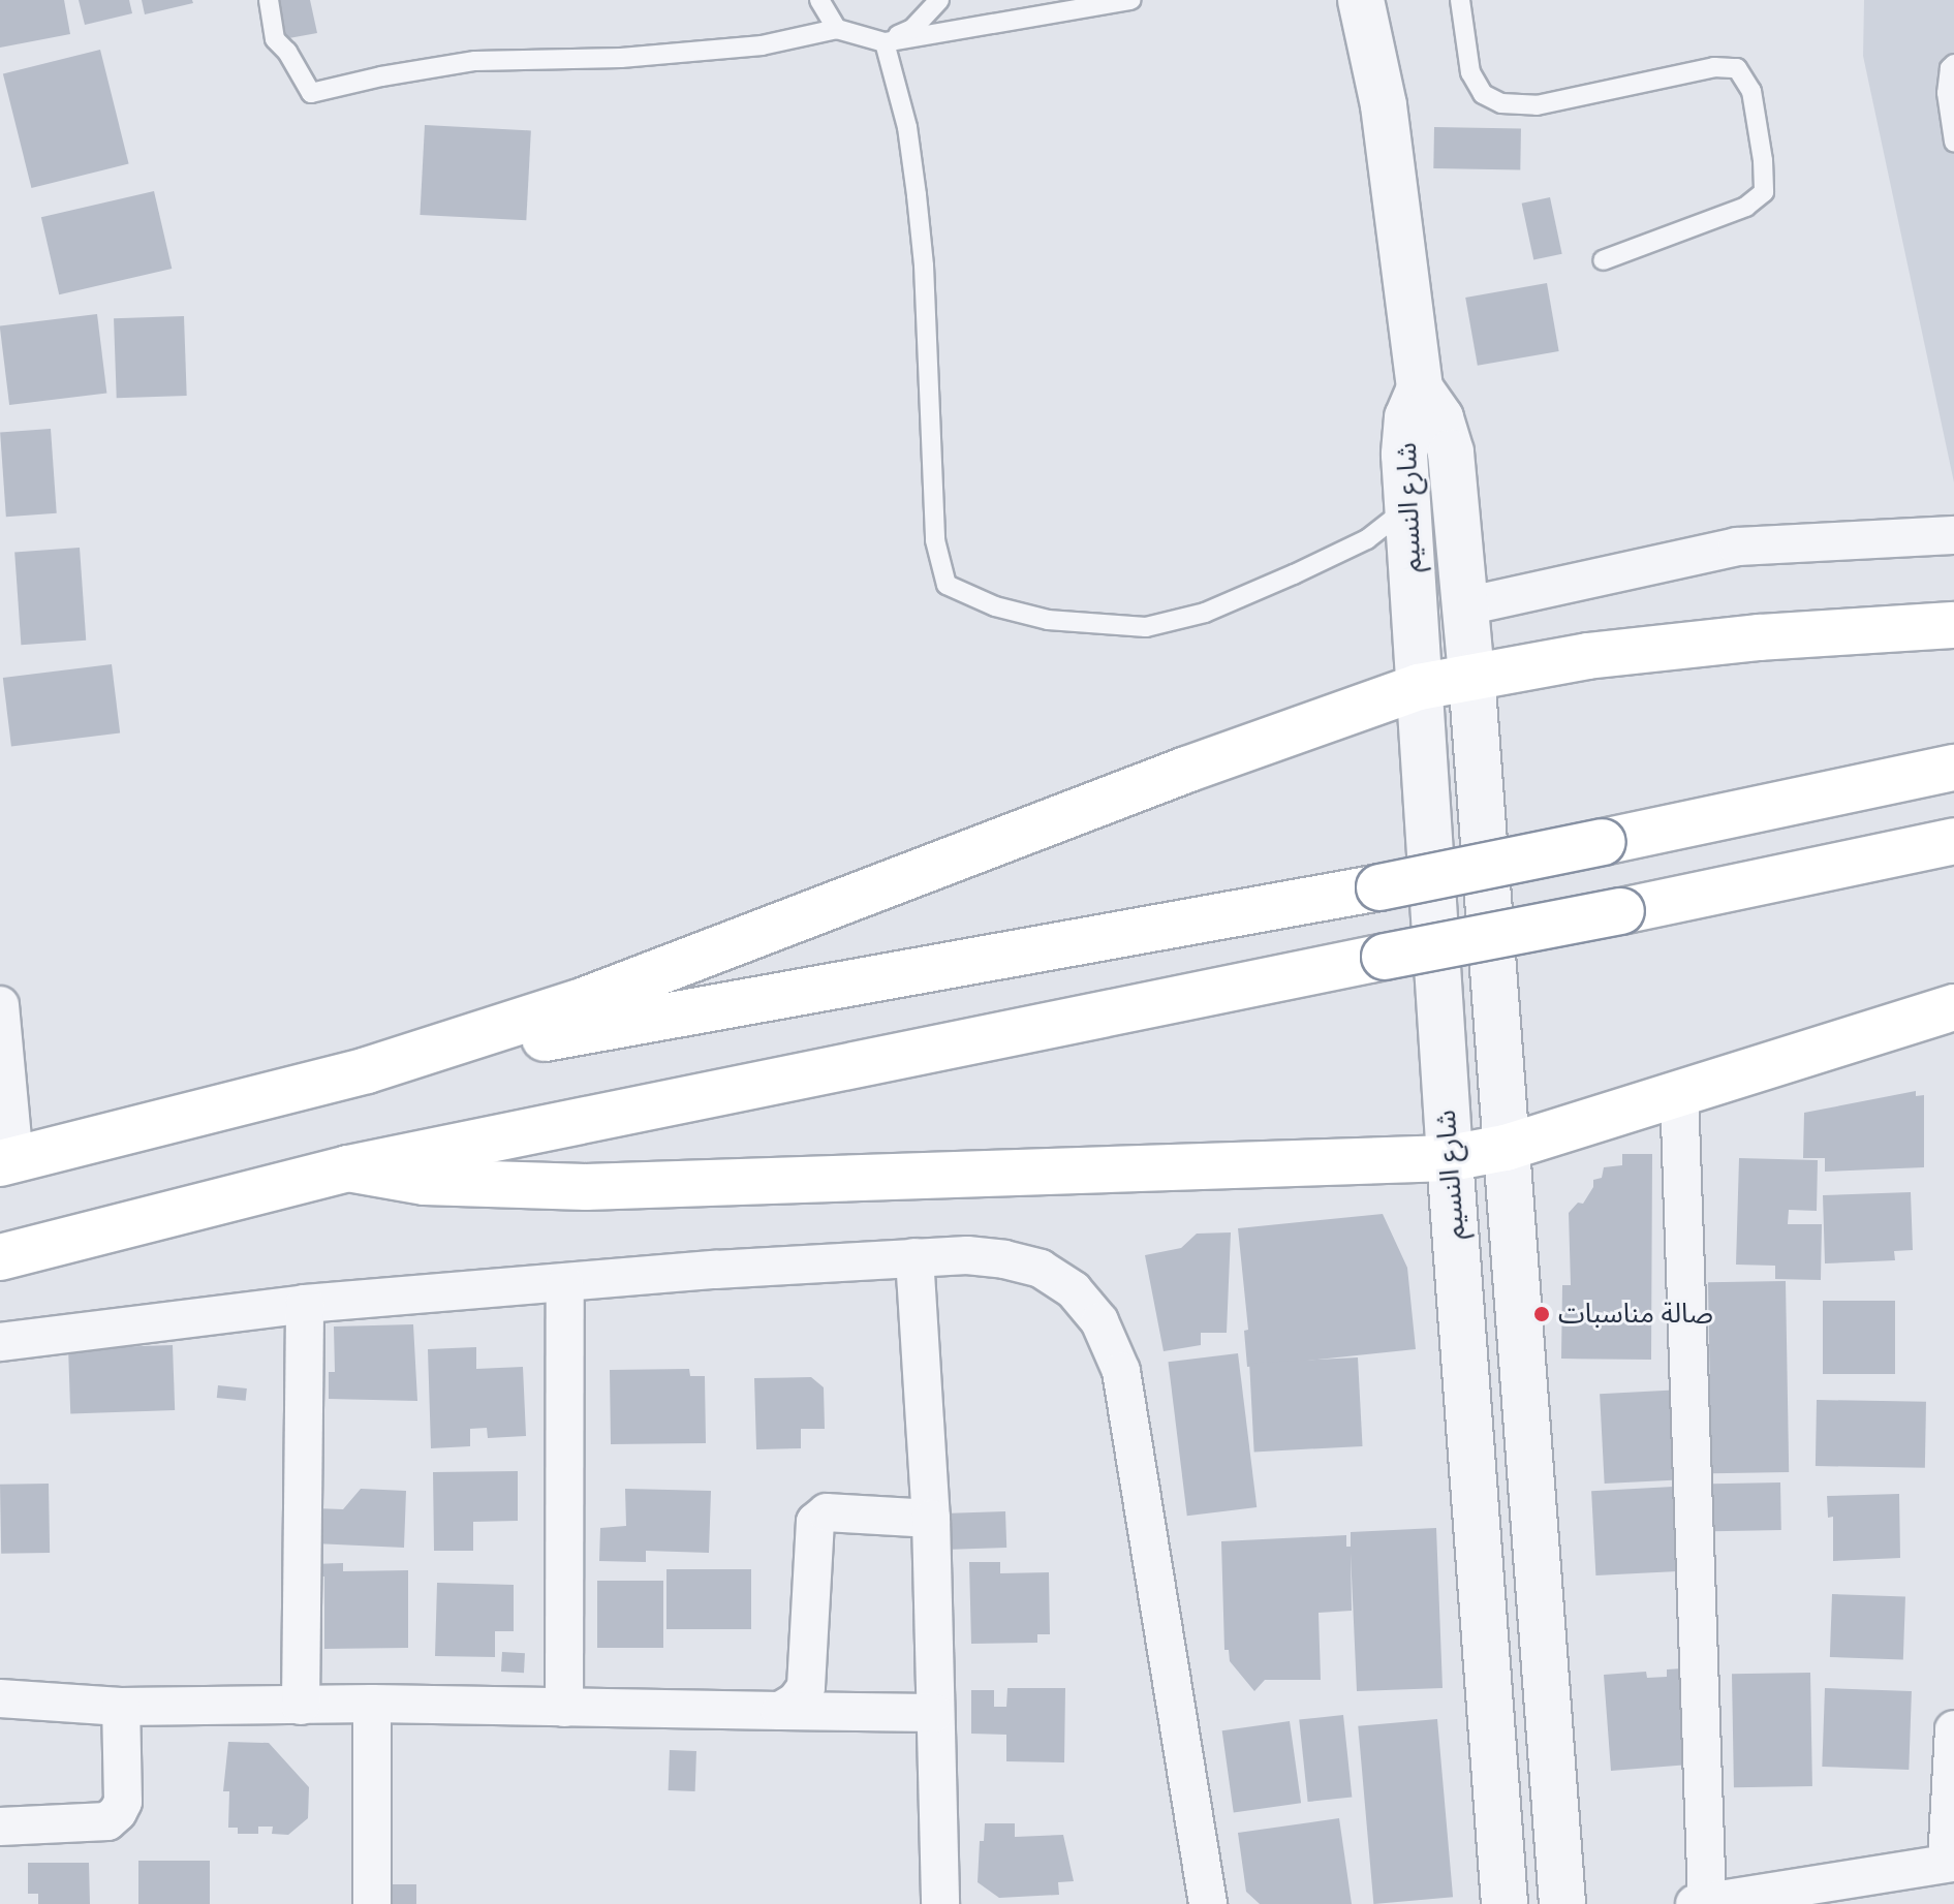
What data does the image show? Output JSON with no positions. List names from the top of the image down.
{
  "streets": {
    "street": ["شارع النسيم"]
  },
  "places": ["صالة مناسبات"]
}
